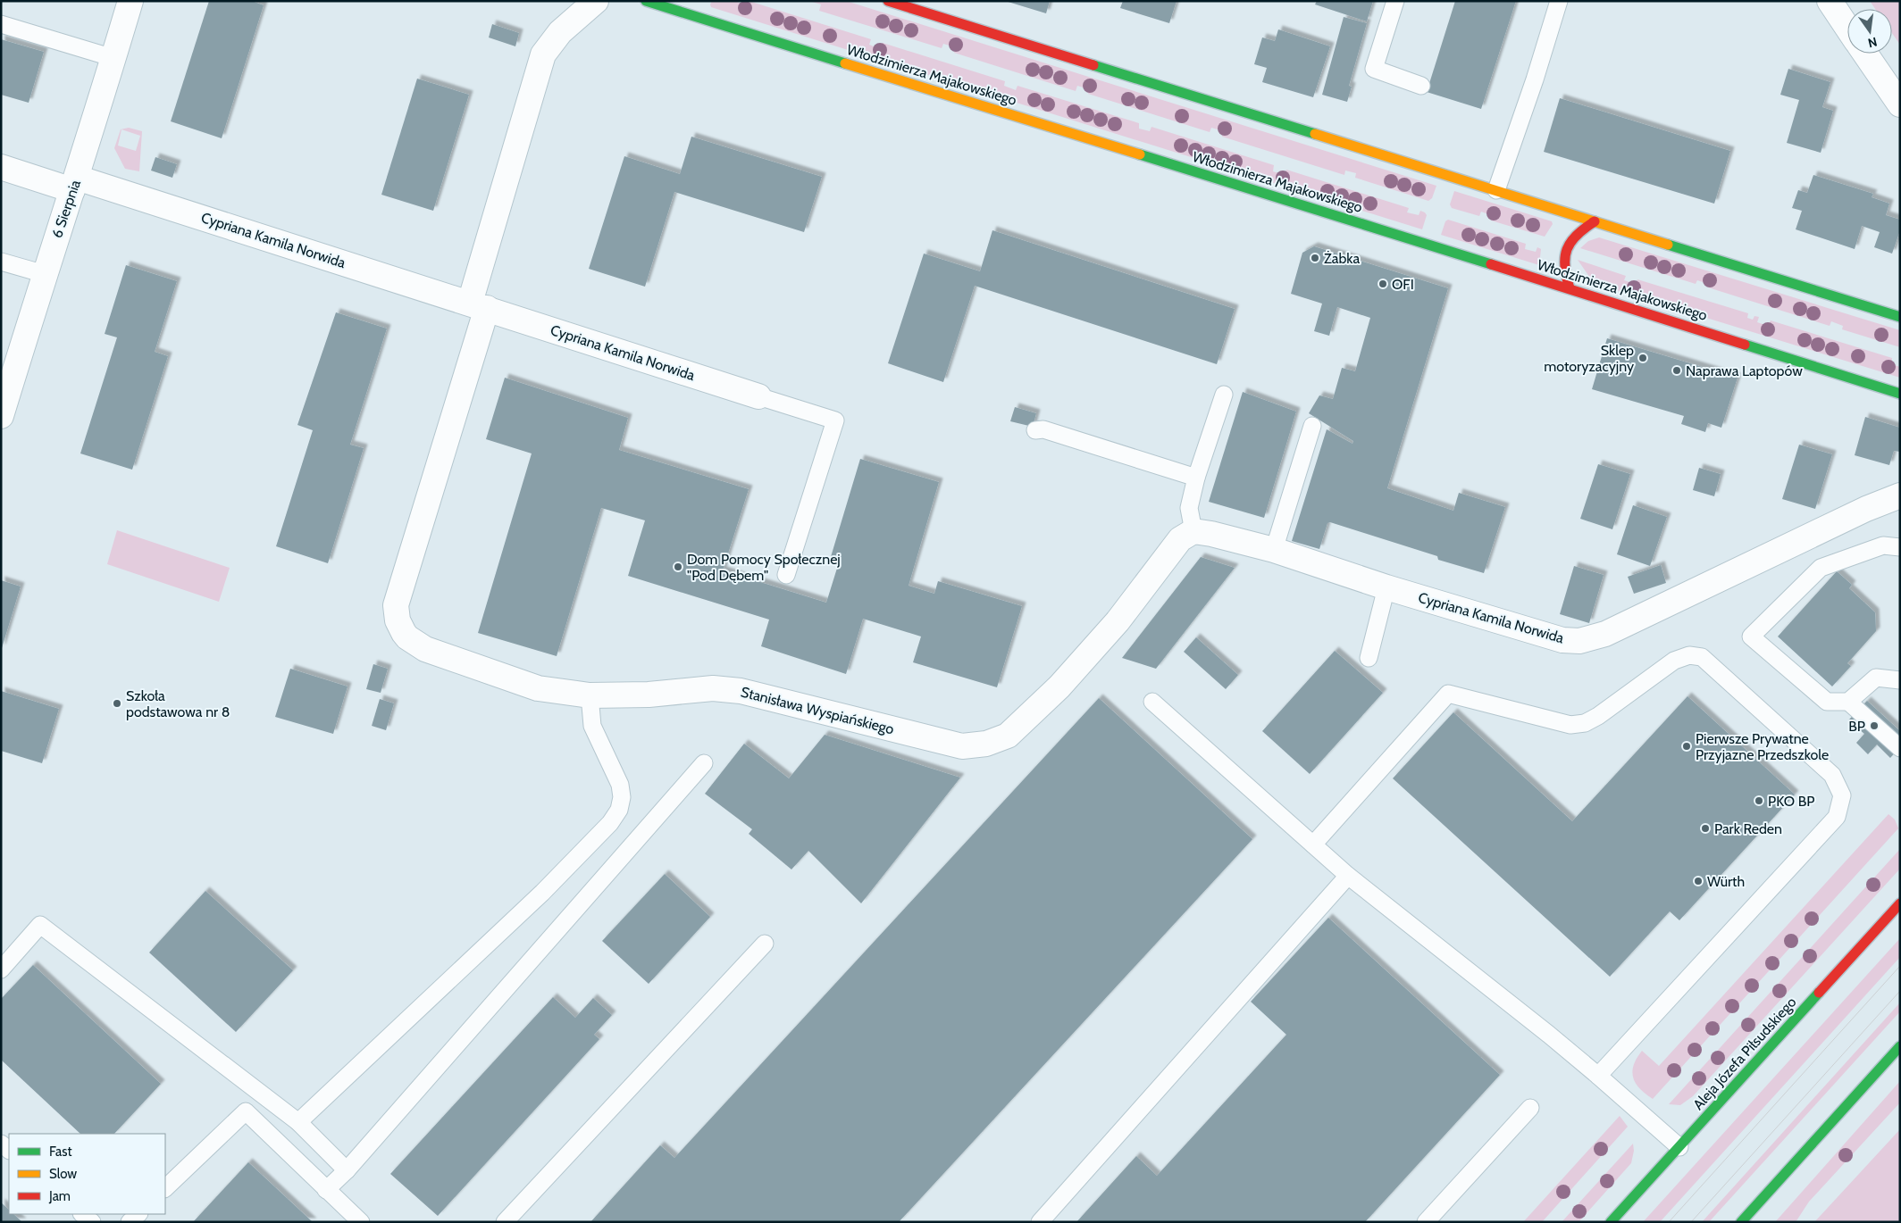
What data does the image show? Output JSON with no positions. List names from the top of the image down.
{
  "streets": {
    "street": [
      "Włodzimierza Majakowskiego",
      "6 Sierpnia",
      "Cypriana Kamila Norwida",
      "Stanisława Wyspiańskiego",
      "Aleja Józefa Piłsudskiego"
    ]
  },
  "crossings": [
    ["6 Sierpnia", "Cypriana Kamila Norwida"],
    ["Cypriana Kamila Norwida", "Stanisława Wyspiańskiego"]
  ],
  "places": [
    "Żabka",
    "OFI",
    "Sklep motoryzacyjny",
    "Naprawa Laptopów",
    "Dom Pomocy Społecznej \"Pod Dębem\"",
    "Szkoła podstawowa nr 8",
    "BP",
    "Pierwsze Prywatne Przyjazne Przedszkole",
    "PKO BP",
    "Park Reden",
    "Würth"
  ],
  "legend": ["Fast", "Slow", "Jam"],
  "north": "bottom"
}
